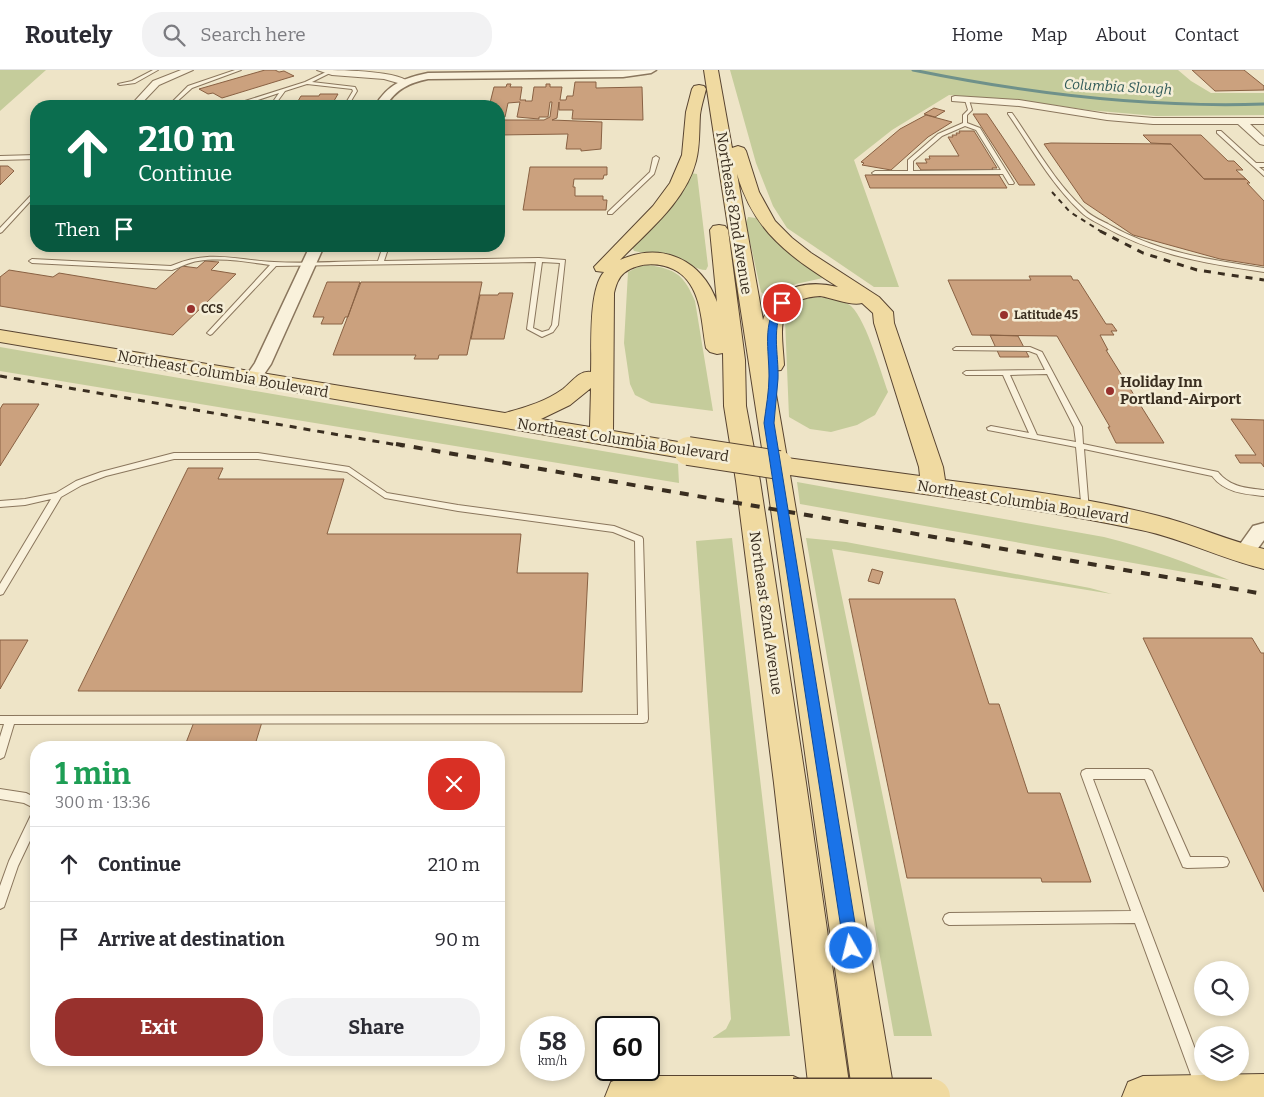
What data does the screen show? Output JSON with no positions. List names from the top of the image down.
{
  "streets": {
    "main road": ["Northeast 82nd Avenue", "Northeast Columbia Boulevard"]
  },
  "water": ["Columbia Slough"],
  "places": ["CCS", "Latitude 45", "Holiday Inn Portland-Airport"],
  "page": {
    "header": "Routely",
    "search": "Search here",
    "nav": [
      "Home",
      "Map",
      "About",
      "Contact"
    ],
    "turn": ["210 m", "Continue"],
    "then": "Then",
    "heading": ["1 min", "300 m · 13:36"],
    "list": [
      {
        "name": "Continue",
        "value": "210 m"
      },
      {
        "name": "Arrive at destination",
        "value": "90 m"
      }
    ],
    "buttons": ["Exit", "Share"],
    "speed": "58 km/h",
    "limit": "60"
  }
}
